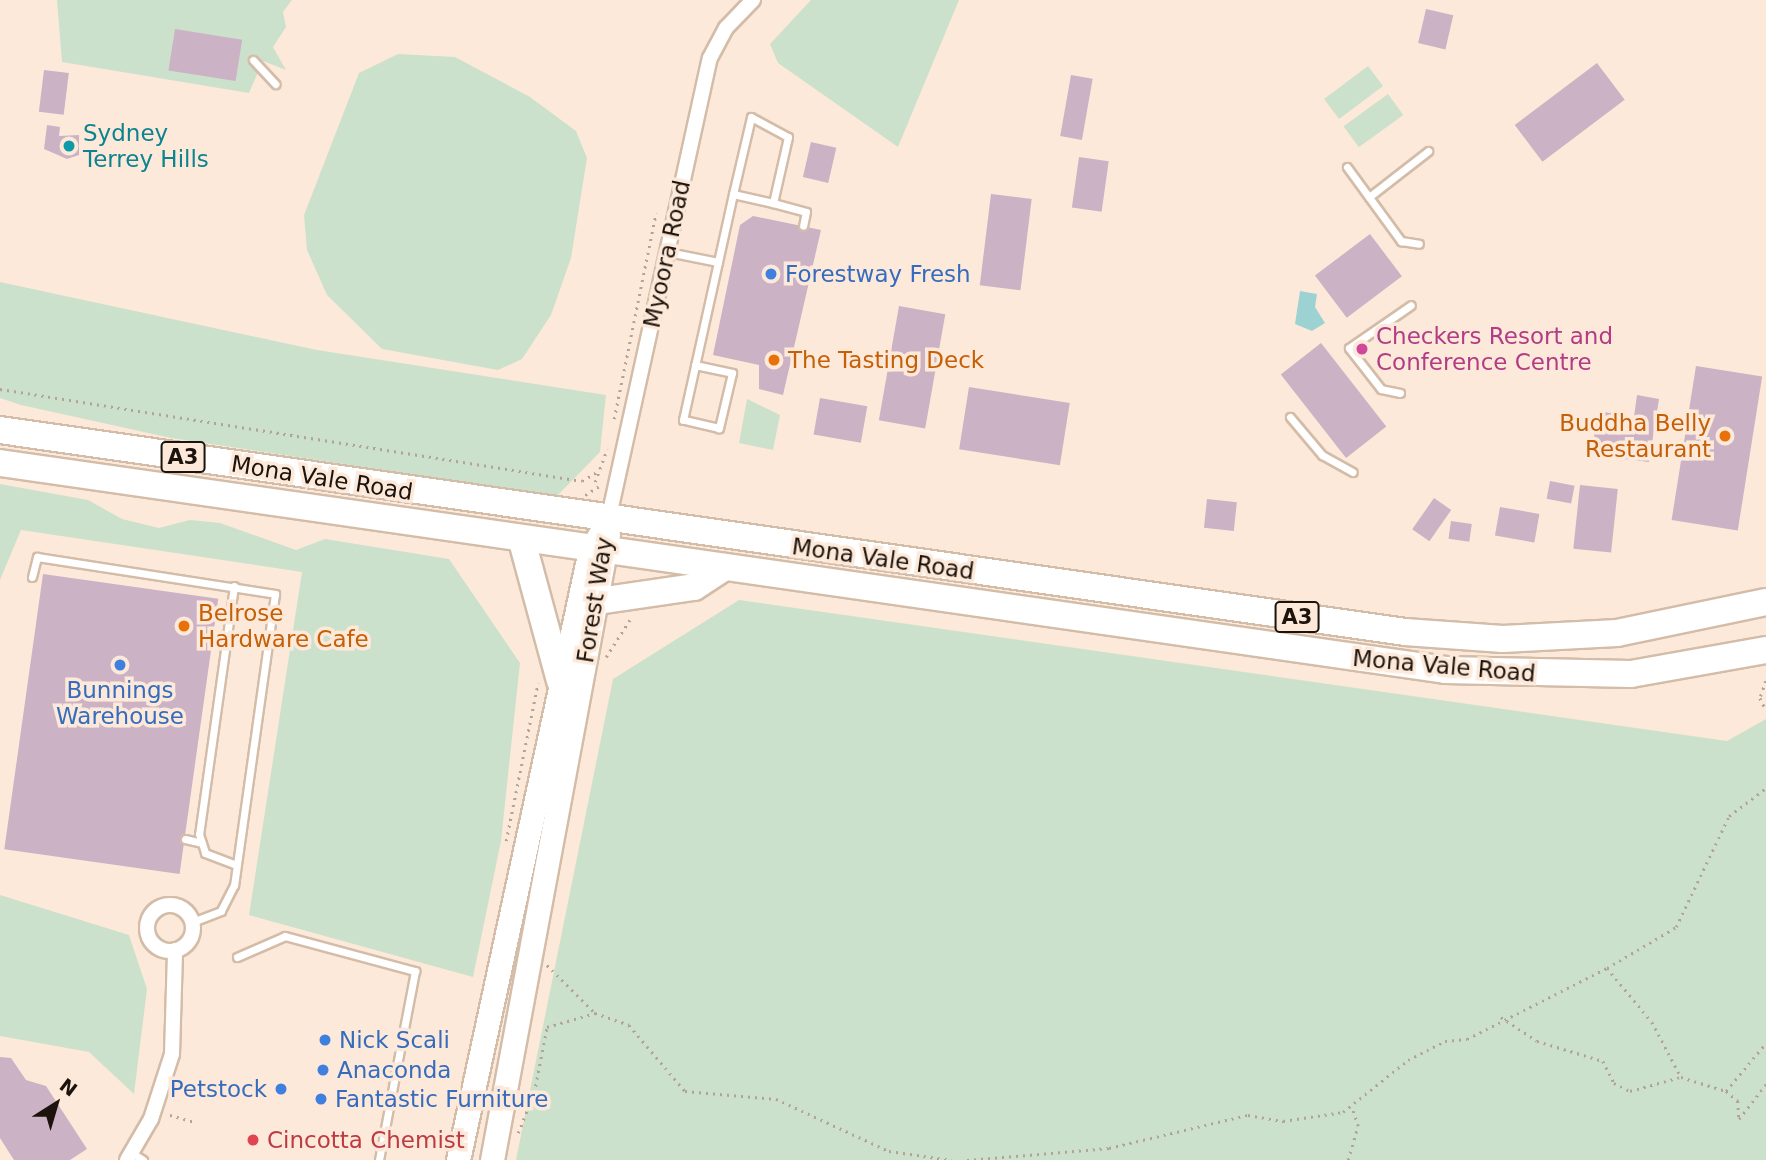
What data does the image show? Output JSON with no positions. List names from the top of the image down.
{
  "streets": {
    "highway": ["A3", "Mona Vale Road"],
    "main road": ["Forest Way"],
    "street": ["Myoora Road"]
  },
  "crossings": [
    ["Myoora Road", "Mona Vale Road"],
    ["Myoora Road", "Forest Way"],
    ["Mona Vale Road", "Forest Way"]
  ],
  "places": [
    "Sydney Terrey Hills",
    "Forestway Fresh",
    "Checkers Resort and Conference Centre",
    "The Tasting Deck",
    "Buddha Belly Restaurant",
    "Belrose Hardware Cafe",
    "Bunnings Warehouse",
    "Nick Scali",
    "Anaconda",
    "Petstock",
    "Fantastic Furniture",
    "Cincotta Chemist"
  ],
  "north": "top right"
}
